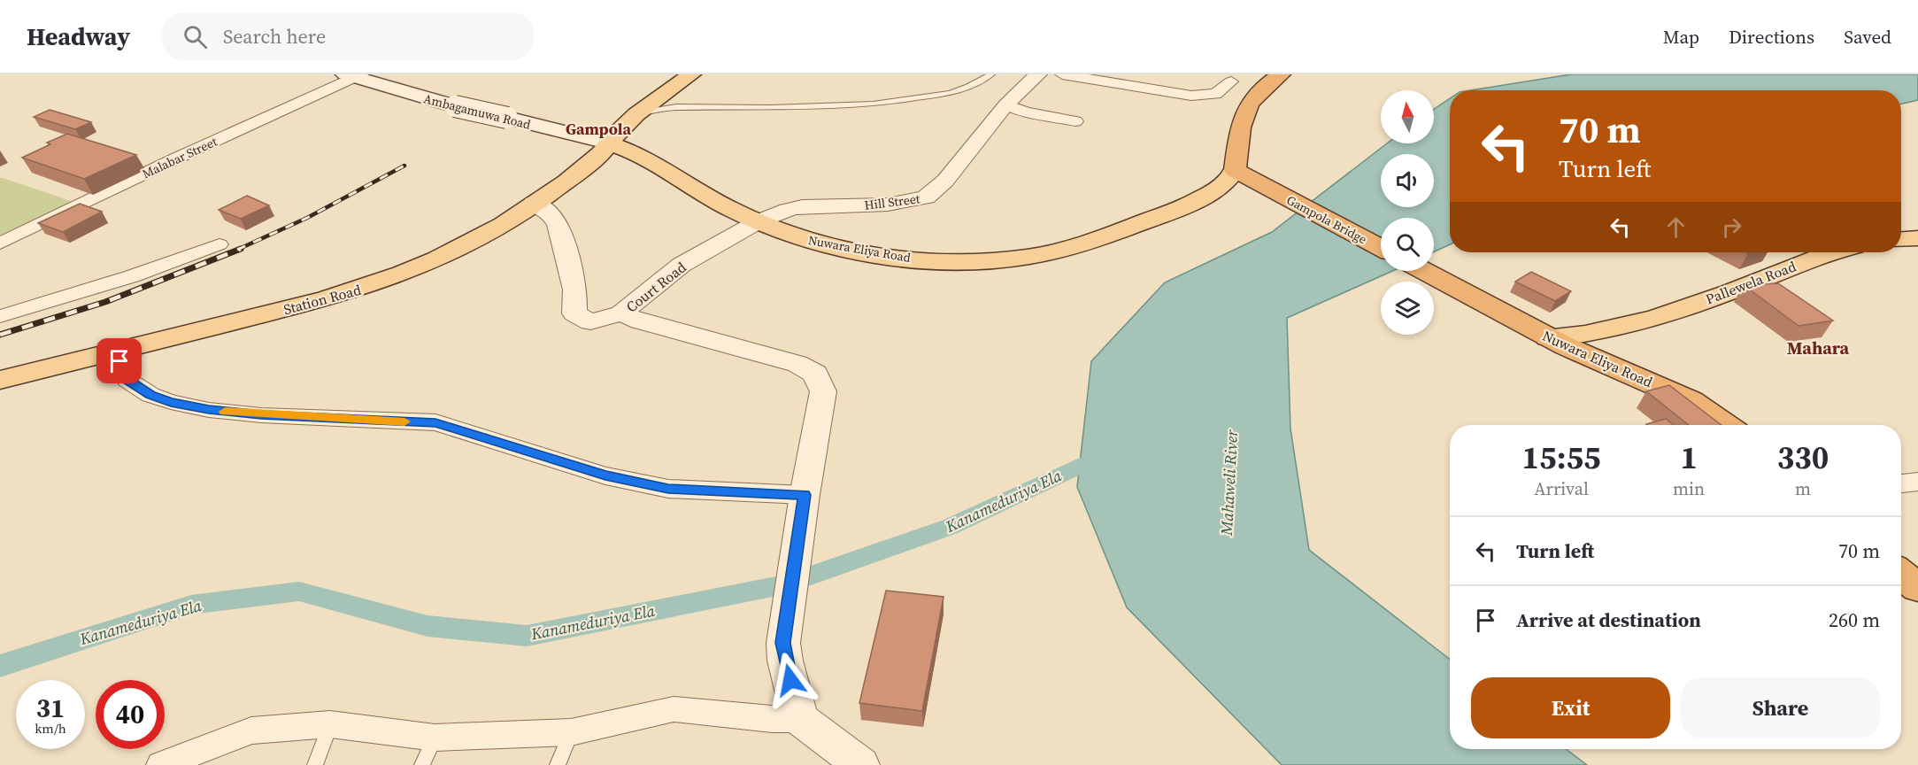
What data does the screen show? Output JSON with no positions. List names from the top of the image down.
{
  "streets": {
    "highway": ["Gampola Bridge", "Nuwara Eliya Road"],
    "main road": ["Ambagamuwa Road", "Pallewela Road", "Station Road"],
    "street": ["Malabar Street", "Hill Street", "Court Road"]
  },
  "crossings": [
    ["Ambagamuwa Road", "Malabar Street"],
    ["Ambagamuwa Road", "Nuwara Eliya Road"],
    ["Ambagamuwa Road", "Station Road"],
    ["Hill Street", "Nuwara Eliya Road"],
    ["Hill Street", "Court Road"],
    ["Gampola Bridge", "Nuwara Eliya Road"],
    ["Nuwara Eliya Road", "Pallewela Road"],
    ["Nuwara Eliya Road", "Court Road"],
    ["Nuwara Eliya Road", "Station Road"],
    ["Court Road", "Station Road"]
  ],
  "districts": ["Gampola", "Mahara"],
  "water": ["Mahaweli River", "Kanameduriya Ela"],
  "north": "top",
  "page": {
    "header": "Headway",
    "search": "Search here",
    "nav": ["Map", "Directions", "Saved"],
    "turn": ["70 m", "Turn left"],
    "eta": [
      "15:55",
      "Arrival",
      "1",
      "min",
      "330",
      "m"
    ],
    "list": [
      {
        "name": "Turn left",
        "value": "70 m"
      },
      {
        "name": "Arrive at destination",
        "value": "260 m"
      }
    ],
    "buttons": ["Exit", "Share"],
    "speed": "31 km/h",
    "limit": "40"
  }
}
